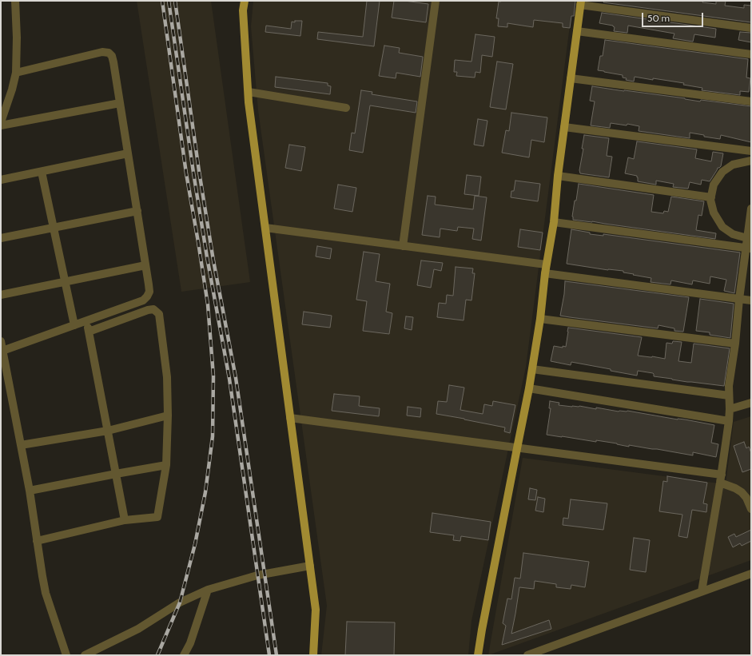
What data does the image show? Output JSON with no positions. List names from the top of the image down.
{
  "scale_bar": "50 m"
}
